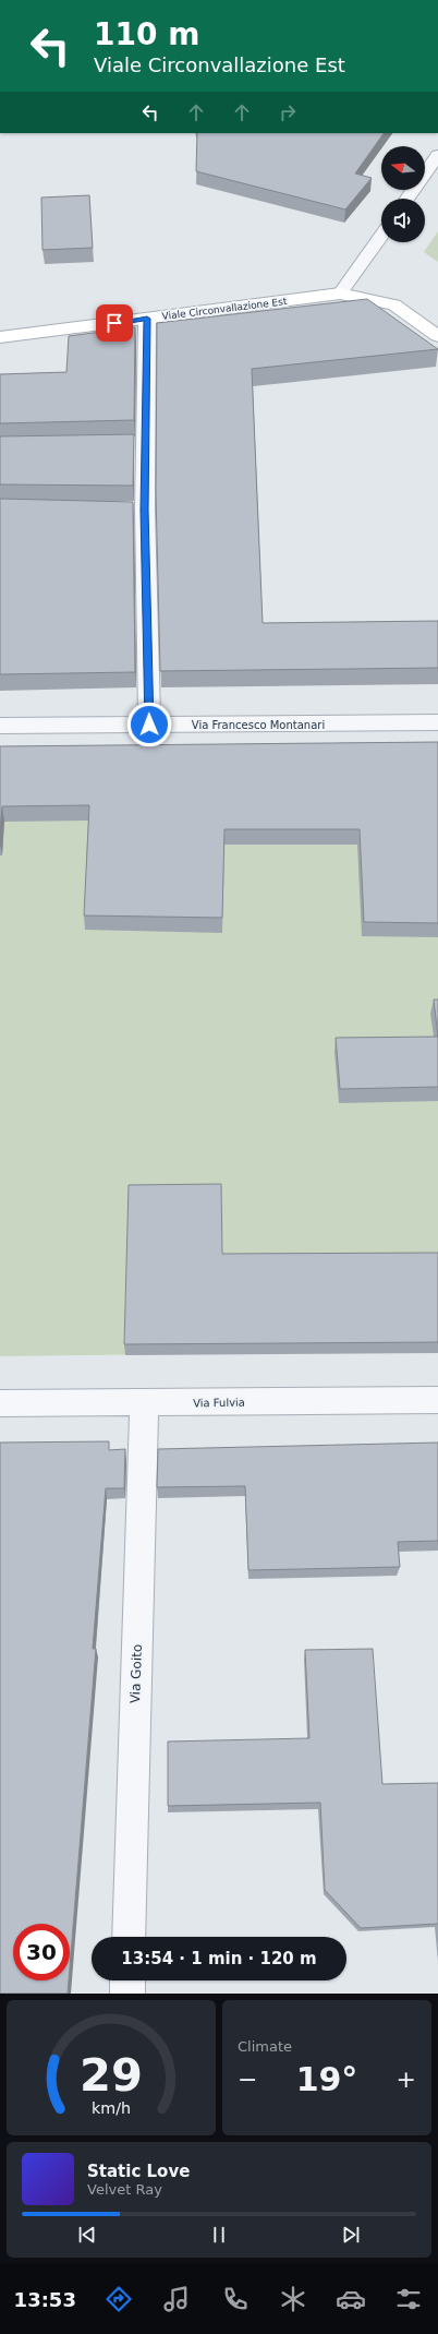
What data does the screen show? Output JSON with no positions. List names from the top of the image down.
{
  "streets": {
    "main road": ["Viale Circonvallazione Est"],
    "street": ["Via Francesco Montanari", "Via Fulvia", "Via Goito"]
  },
  "crossings": [
    ["Via Fulvia", "Via Goito"]
  ],
  "north": "left",
  "page": {
    "turn": ["110 m", "Viale Circonvallazione Est"],
    "limit": "30",
    "trip": "13:54 · 1 min · 120 m",
    "tile": "Climate",
    "heat": ["−", "19°", "+"],
    "song": ["Static Love", "Velvet Ray"],
    "tabs": "13:53",
    "gauge": ["29", "km/h"]
  }
}
